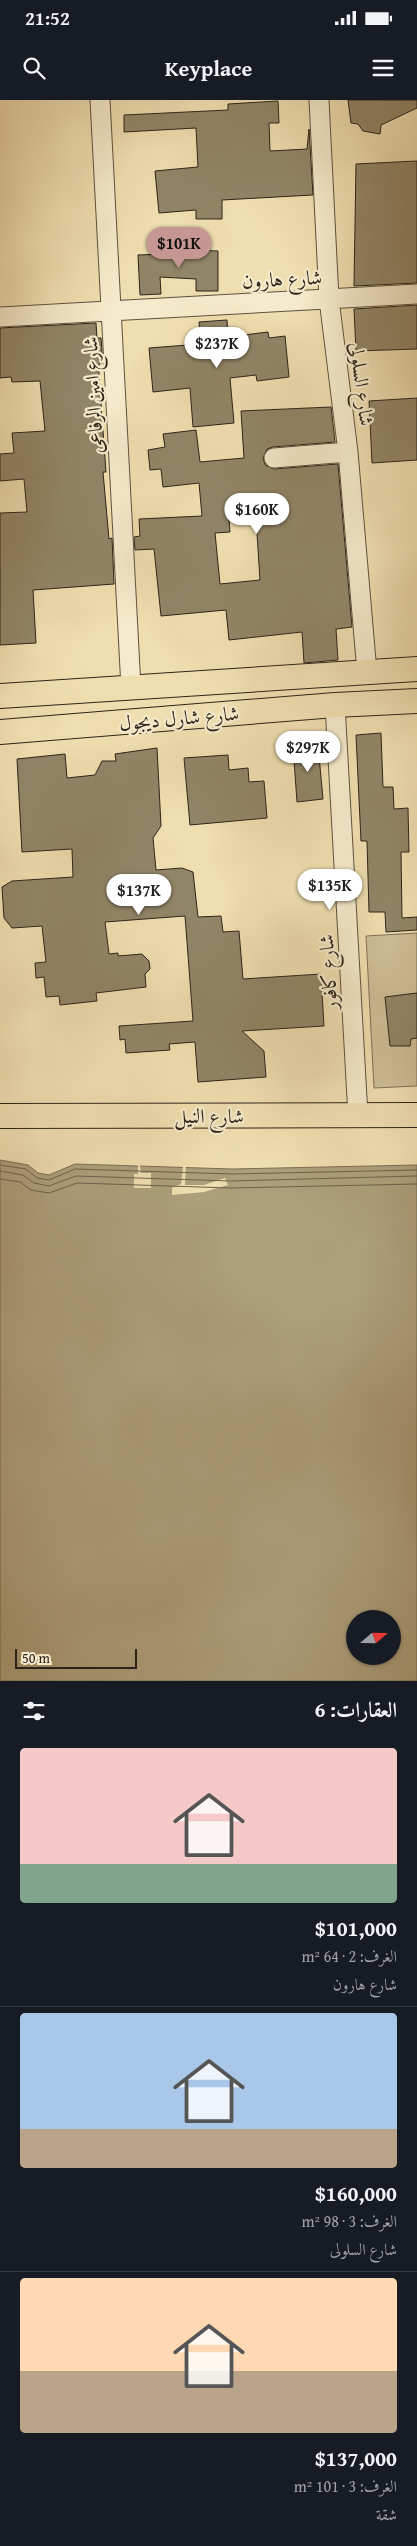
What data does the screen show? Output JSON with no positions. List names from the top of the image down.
{
  "streets": {
    "main road": ["شارع شارل ديجول", "شارع النيل"],
    "street": [
      "شارع هارون",
      "شارع السلولى",
      "شارع امين الرفاعى",
      "شارع كافور"
    ]
  },
  "crossings": [
    ["شارع هارون", "شارع السلولى"],
    ["شارع هارون", "شارع امين الرفاعى"],
    ["شارع السلولى", "شارع شارل ديجول"],
    ["شارع امين الرفاعى", "شارع شارل ديجول"],
    ["شارع شارل ديجول", "شارع كافور"],
    ["شارع كافور", "شارع النيل"]
  ],
  "scale_bar": "50 m",
  "north": "right",
  "page": {
    "status": "21:52",
    "header": "Keyplace",
    "price": [
      "$101K",
      "$237K",
      "$160K",
      "$297K",
      "$135K",
      "$137K"
    ],
    "scale": "50 m",
    "heading": "العقارات: 6",
    "list": [
      {
        "name": "$101,000",
        "note": "الغرف: 2 · 64 m² · شارع هارون"
      },
      {
        "name": "$160,000",
        "note": "الغرف: 3 · 98 m² · شارع السلولى"
      },
      {
        "name": "$137,000",
        "note": "الغرف: 3 · 101 m² · شقة"
      }
    ]
  }
}
